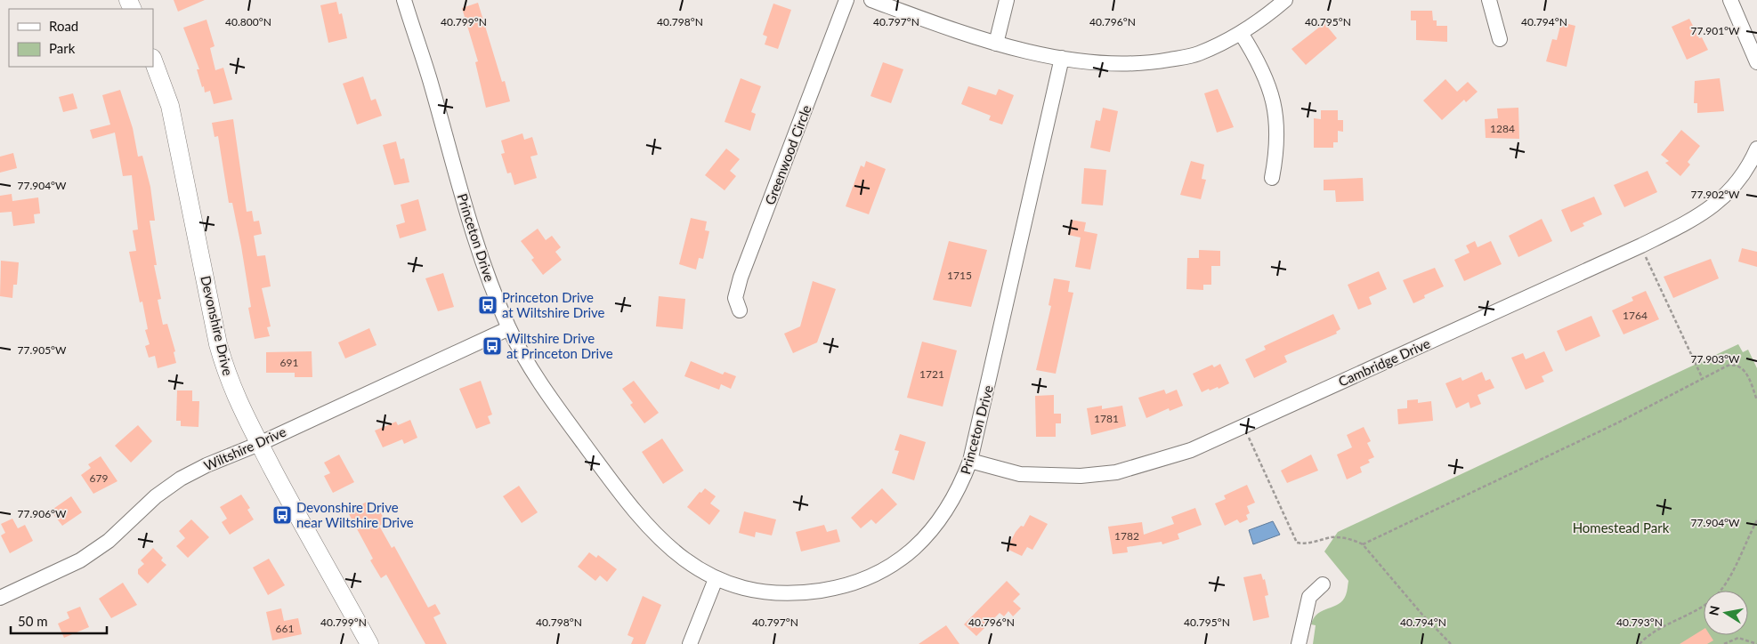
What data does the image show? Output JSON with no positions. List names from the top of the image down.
{
  "streets": {
    "street": [
      "Greenwood Circle",
      "Princeton Drive",
      "Devonshire Drive",
      "Cambridge Drive",
      "Wiltshire Drive"
    ]
  },
  "crossings": [
    ["Princeton Drive", "Cambridge Drive"],
    ["Princeton Drive", "Wiltshire Drive"],
    ["Devonshire Drive", "Wiltshire Drive"]
  ],
  "parks": ["Homestead Park"],
  "places": {
    "bus stop": ["Princeton Drive at Wiltshire Drive", "Wiltshire Drive at Princeton Drive", "Devonshire Drive near Wiltshire Drive"]
  },
  "house_numbers": [
    "1284",
    "1715",
    "1764",
    "691",
    "1721",
    "1781",
    "679",
    "1782",
    "661"
  ],
  "legend": ["Road", "Park"],
  "scale_bar": "50 m",
  "north": "left",
  "coordinates": [
    "40.800°N",
    "40.799°N",
    "40.798°N",
    "40.797°N",
    "40.796°N",
    "40.795°N",
    "40.794°N",
    "77.901°W",
    "77.904°W",
    "77.902°W",
    "77.905°W",
    "77.903°W",
    "77.906°W",
    "40.793°N"
  ]
}
